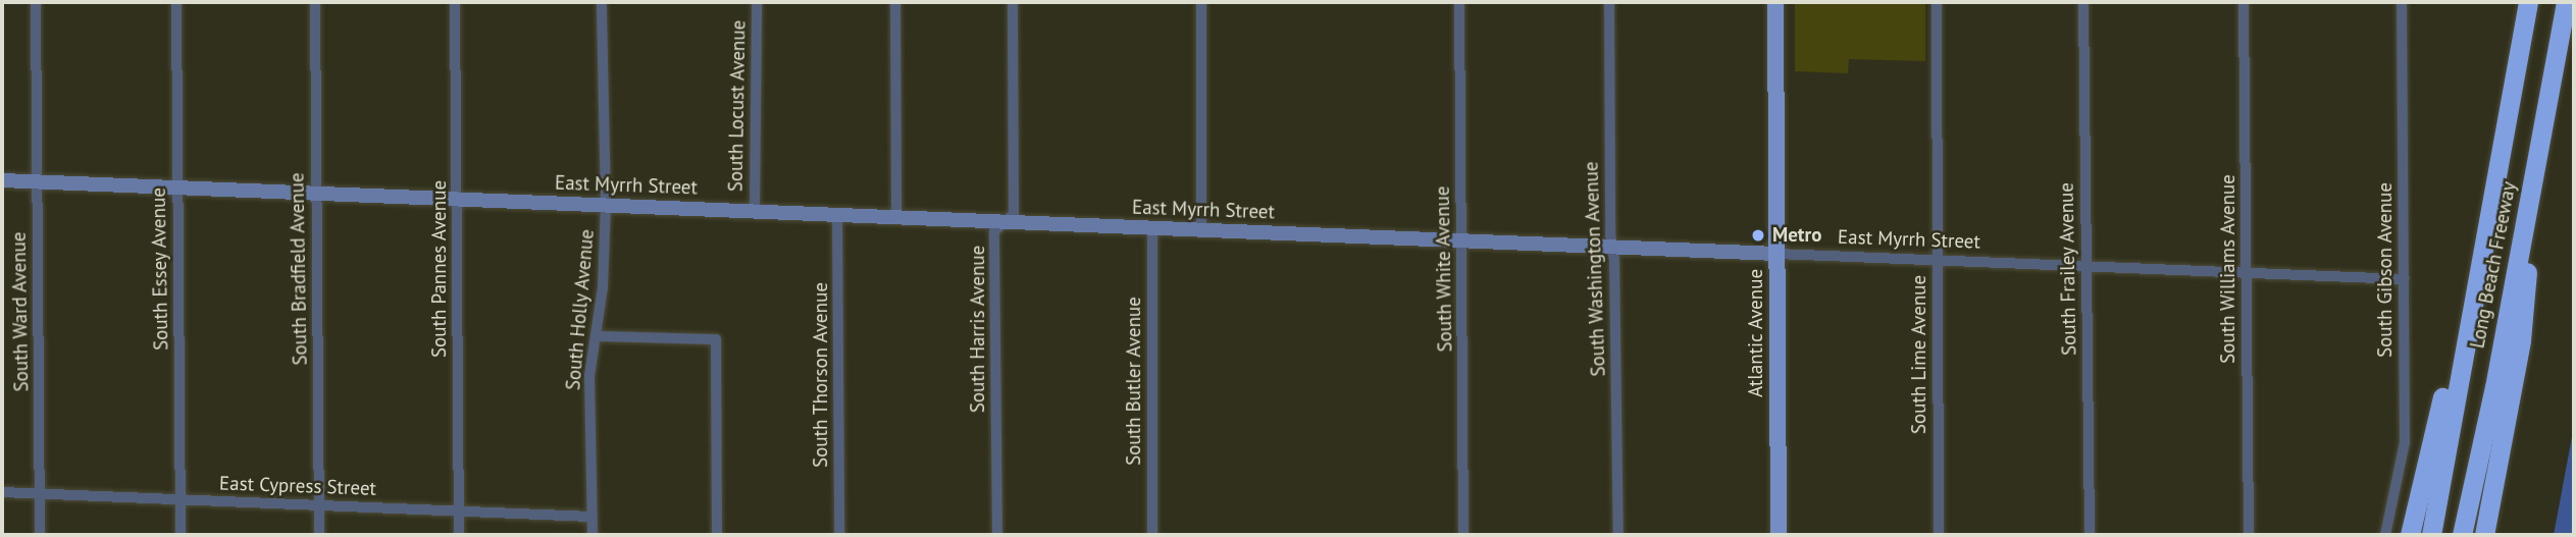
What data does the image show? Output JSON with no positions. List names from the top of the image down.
{
  "streets": {
    "highway": ["Long Beach Freeway"],
    "main road": ["Atlantic Avenue"],
    "street": [
      "South Locust Avenue",
      "East Myrrh Street",
      "South Essey Avenue",
      "South Bradfield Avenue",
      "South Pannes Avenue",
      "South White Avenue",
      "South Washington Avenue",
      "South Frailey Avenue",
      "South Williams Avenue",
      "South Gibson Avenue",
      "South Holly Avenue",
      "South Ward Avenue",
      "South Harris Avenue",
      "South Lime Avenue",
      "South Thorson Avenue",
      "South Butler Avenue",
      "East Cypress Street"
    ]
  },
  "crossings": [
    ["South Locust Avenue", "East Myrrh Street"],
    ["East Myrrh Street", "South Essey Avenue"],
    ["East Myrrh Street", "South Bradfield Avenue"],
    ["East Myrrh Street", "South Pannes Avenue"],
    ["East Myrrh Street", "South White Avenue"],
    ["East Myrrh Street", "South Washington Avenue"],
    ["East Myrrh Street", "South Frailey Avenue"],
    ["East Myrrh Street", "South Williams Avenue"],
    ["East Myrrh Street", "South Gibson Avenue"],
    ["East Myrrh Street", "South Holly Avenue"],
    ["East Myrrh Street", "South Ward Avenue"],
    ["East Myrrh Street", "South Harris Avenue"],
    ["East Myrrh Street", "Atlantic Avenue"],
    ["East Myrrh Street", "South Lime Avenue"],
    ["East Myrrh Street", "South Thorson Avenue"],
    ["East Myrrh Street", "South Butler Avenue"],
    ["South Essey Avenue", "East Cypress Street"],
    ["South Bradfield Avenue", "East Cypress Street"],
    ["South Pannes Avenue", "East Cypress Street"],
    ["South Holly Avenue", "East Cypress Street"],
    ["South Ward Avenue", "East Cypress Street"]
  ],
  "places": ["Metro"]
}
